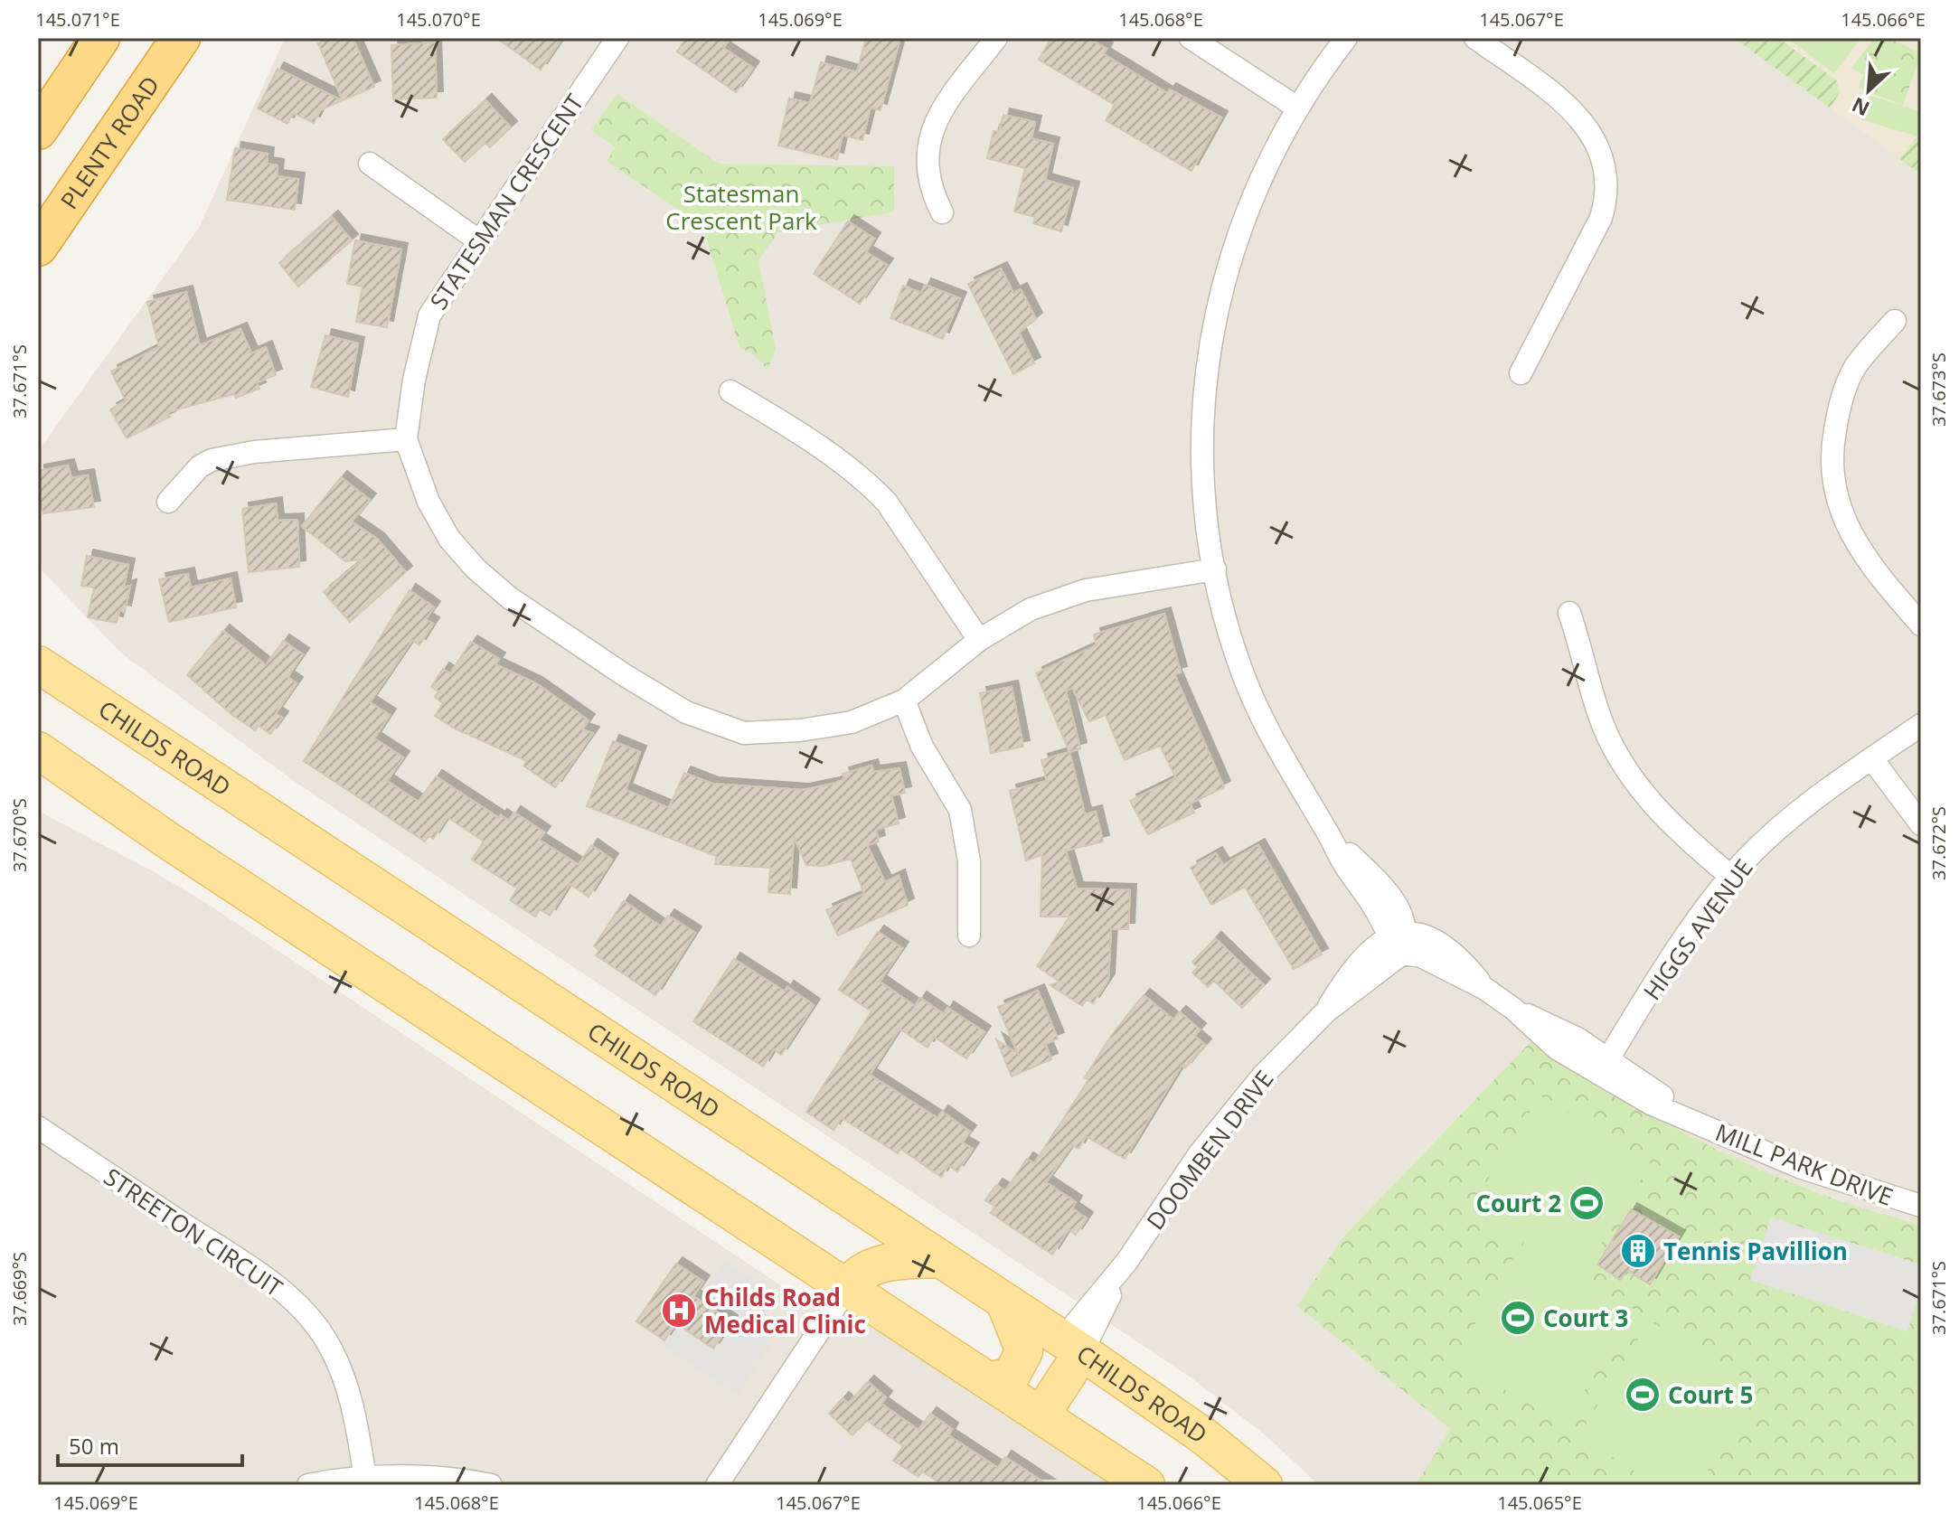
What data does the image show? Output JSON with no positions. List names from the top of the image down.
{
  "streets": {
    "highway": ["PLENTY ROAD"],
    "main road": ["CHILDS ROAD"],
    "street": [
      "STATESMAN CRESCENT",
      "HIGGS AVENUE",
      "DOOMBEN DRIVE",
      "MILL PARK DRIVE",
      "STREETON CIRCUIT"
    ]
  },
  "crossings": [
    ["CHILDS ROAD", "DOOMBEN DRIVE"],
    ["HIGGS AVENUE", "MILL PARK DRIVE"],
    ["DOOMBEN DRIVE", "MILL PARK DRIVE"]
  ],
  "parks": ["Statesman Crescent Park"],
  "places": {
    "sports": ["Court 2", "Court 3", "Court 5"],
    "building": ["Tennis Pavillion"],
    "hospital": ["Childs Road Medical Clinic"]
  },
  "scale_bar": "50 m",
  "north": "bottom left",
  "coordinates": [
    "145.071°E",
    "145.070°E",
    "145.069°E",
    "145.068°E",
    "145.067°E",
    "145.066°E",
    "37.671°S",
    "37.673°S",
    "37.670°S",
    "37.672°S",
    "37.669°S",
    "145.065°E"
  ]
}
